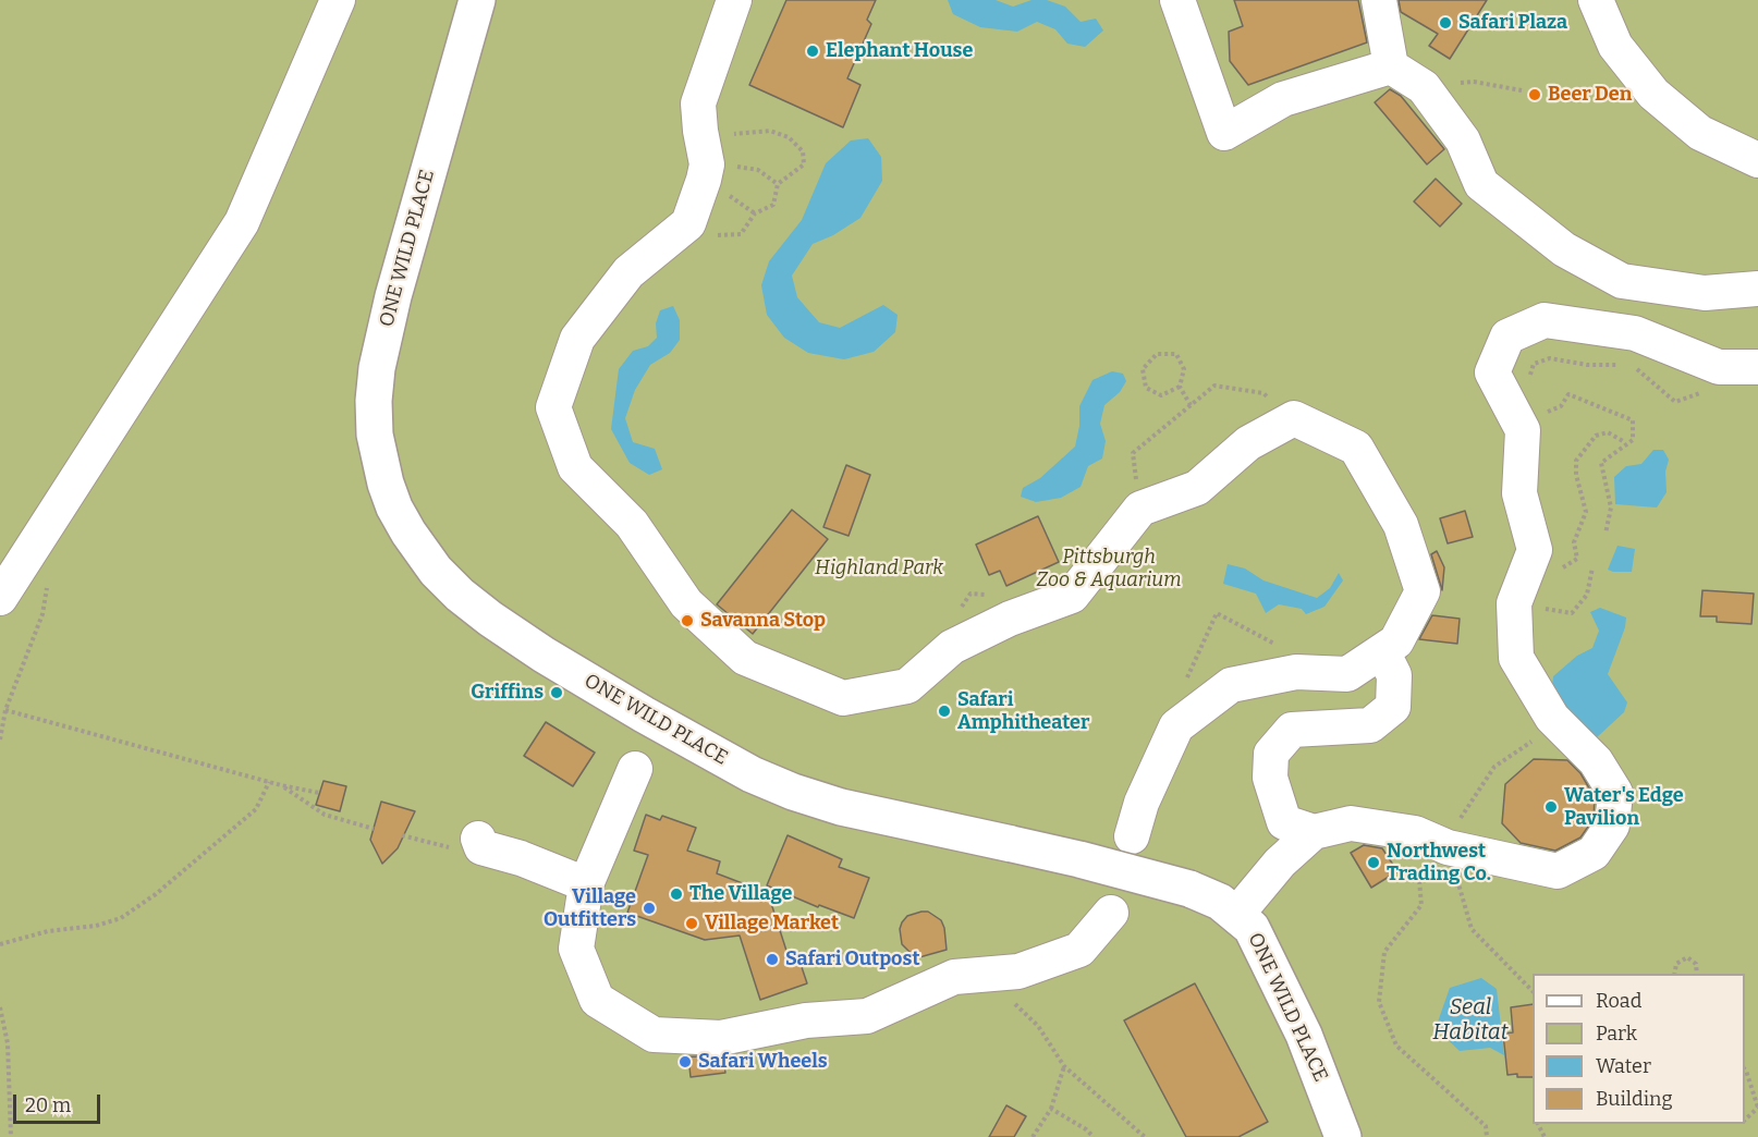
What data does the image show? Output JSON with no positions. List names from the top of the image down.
{
  "streets": {
    "main road": ["ONE WILD PLACE"]
  },
  "water": ["Seal Habitat"],
  "parks": ["Pittsburgh Zoo & Aquarium", "Highland Park"],
  "places": [
    "Safari Plaza",
    "Elephant House",
    "Beer Den",
    "Savanna Stop",
    "Griffins",
    "Safari Amphitheater",
    "Water's Edge Pavilion",
    "Northwest Trading Co.",
    "The Village",
    "Village Outfitters",
    "Village Market",
    "Safari Outpost",
    "Safari Wheels"
  ],
  "legend": [
    "Road",
    "Park",
    "Water",
    "Building"
  ],
  "scale_bar": "20 m"
}
